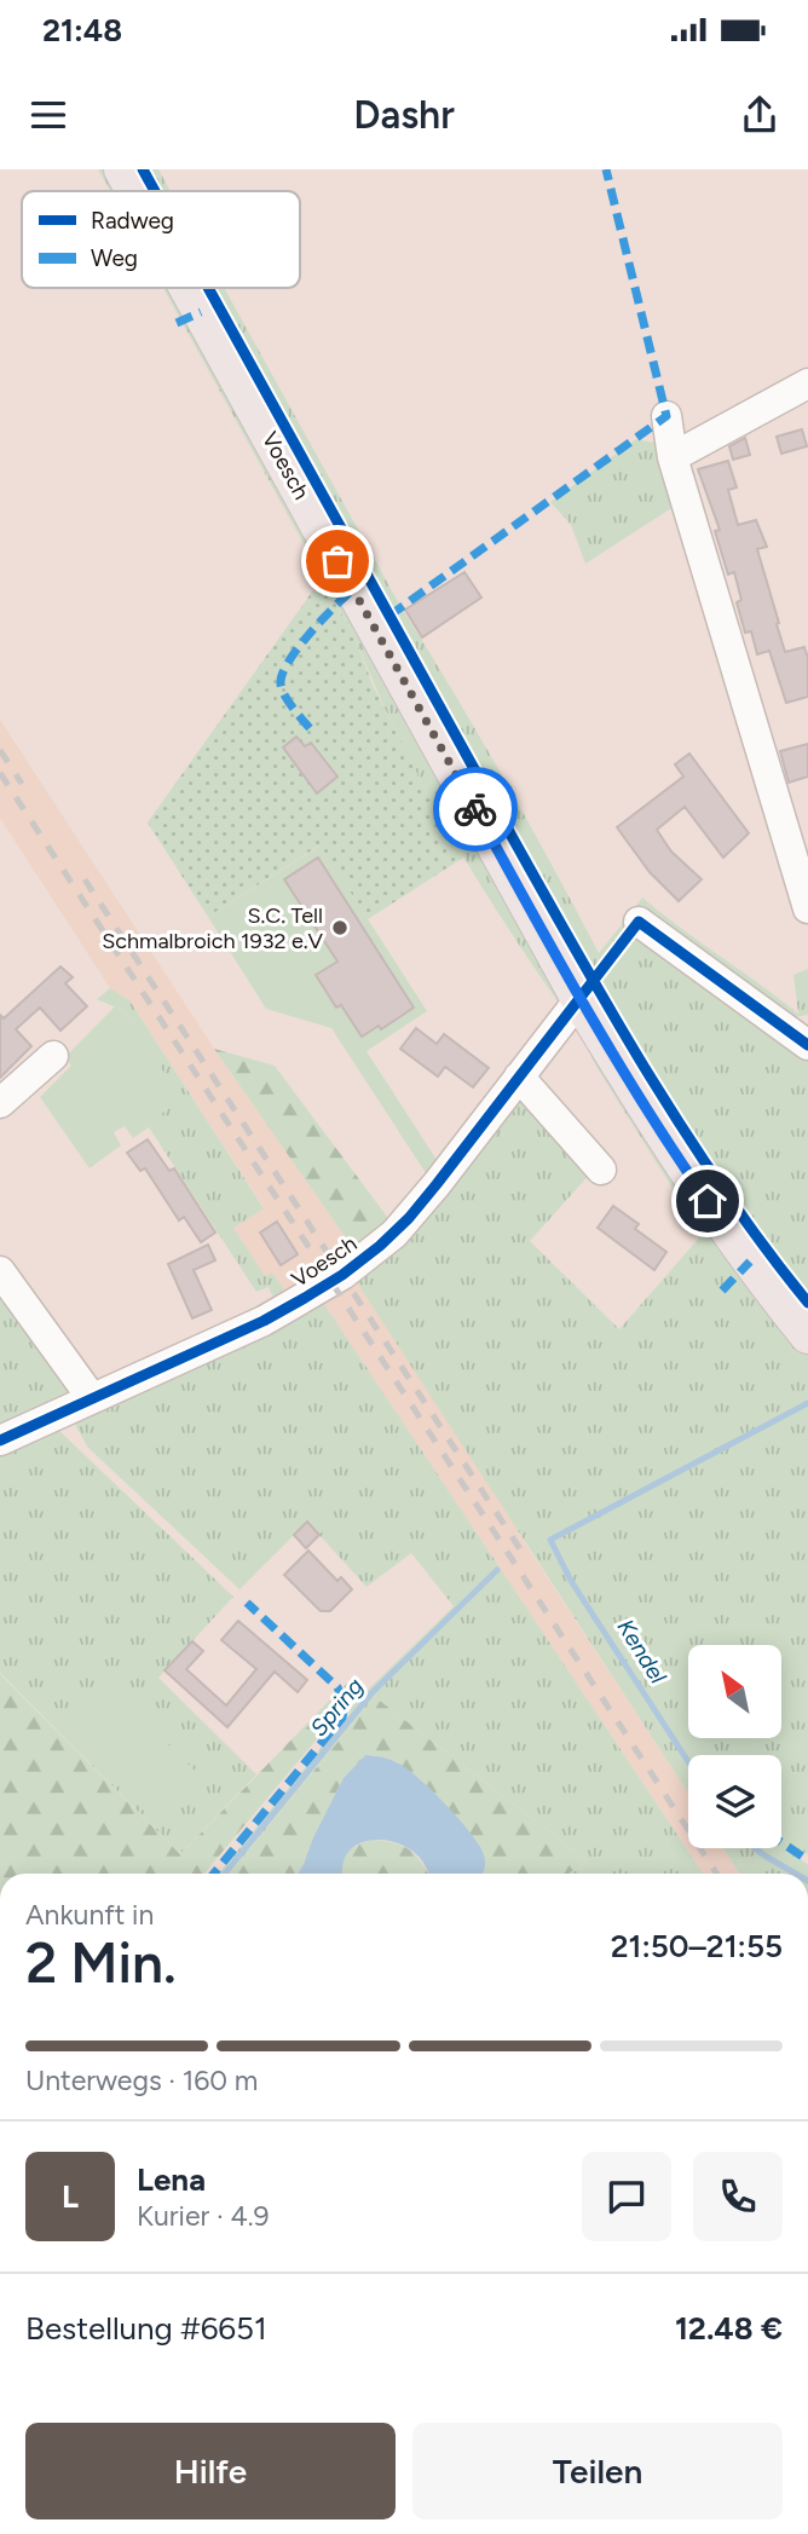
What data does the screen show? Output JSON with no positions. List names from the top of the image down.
{
  "streets": {
    "main road": ["Voesch"]
  },
  "water": ["Kendel", "Spring"],
  "places": ["S.C. Tell Schmalbroich 1932 e.V"],
  "legend": ["Radweg", "Weg"],
  "north": "top left",
  "page": {
    "status": "21:48",
    "header": "Dashr",
    "heading": ["2 Min.", "Ankunft in", "21:50–21:55"],
    "panel": [
      "Lena",
      "Kurier · 4.9",
      "Bestellung #6651",
      "12.48 €"
    ],
    "bar": "Unterwegs · 160 m",
    "round": "L",
    "buttons": ["Hilfe", "Teilen"]
  }
}
